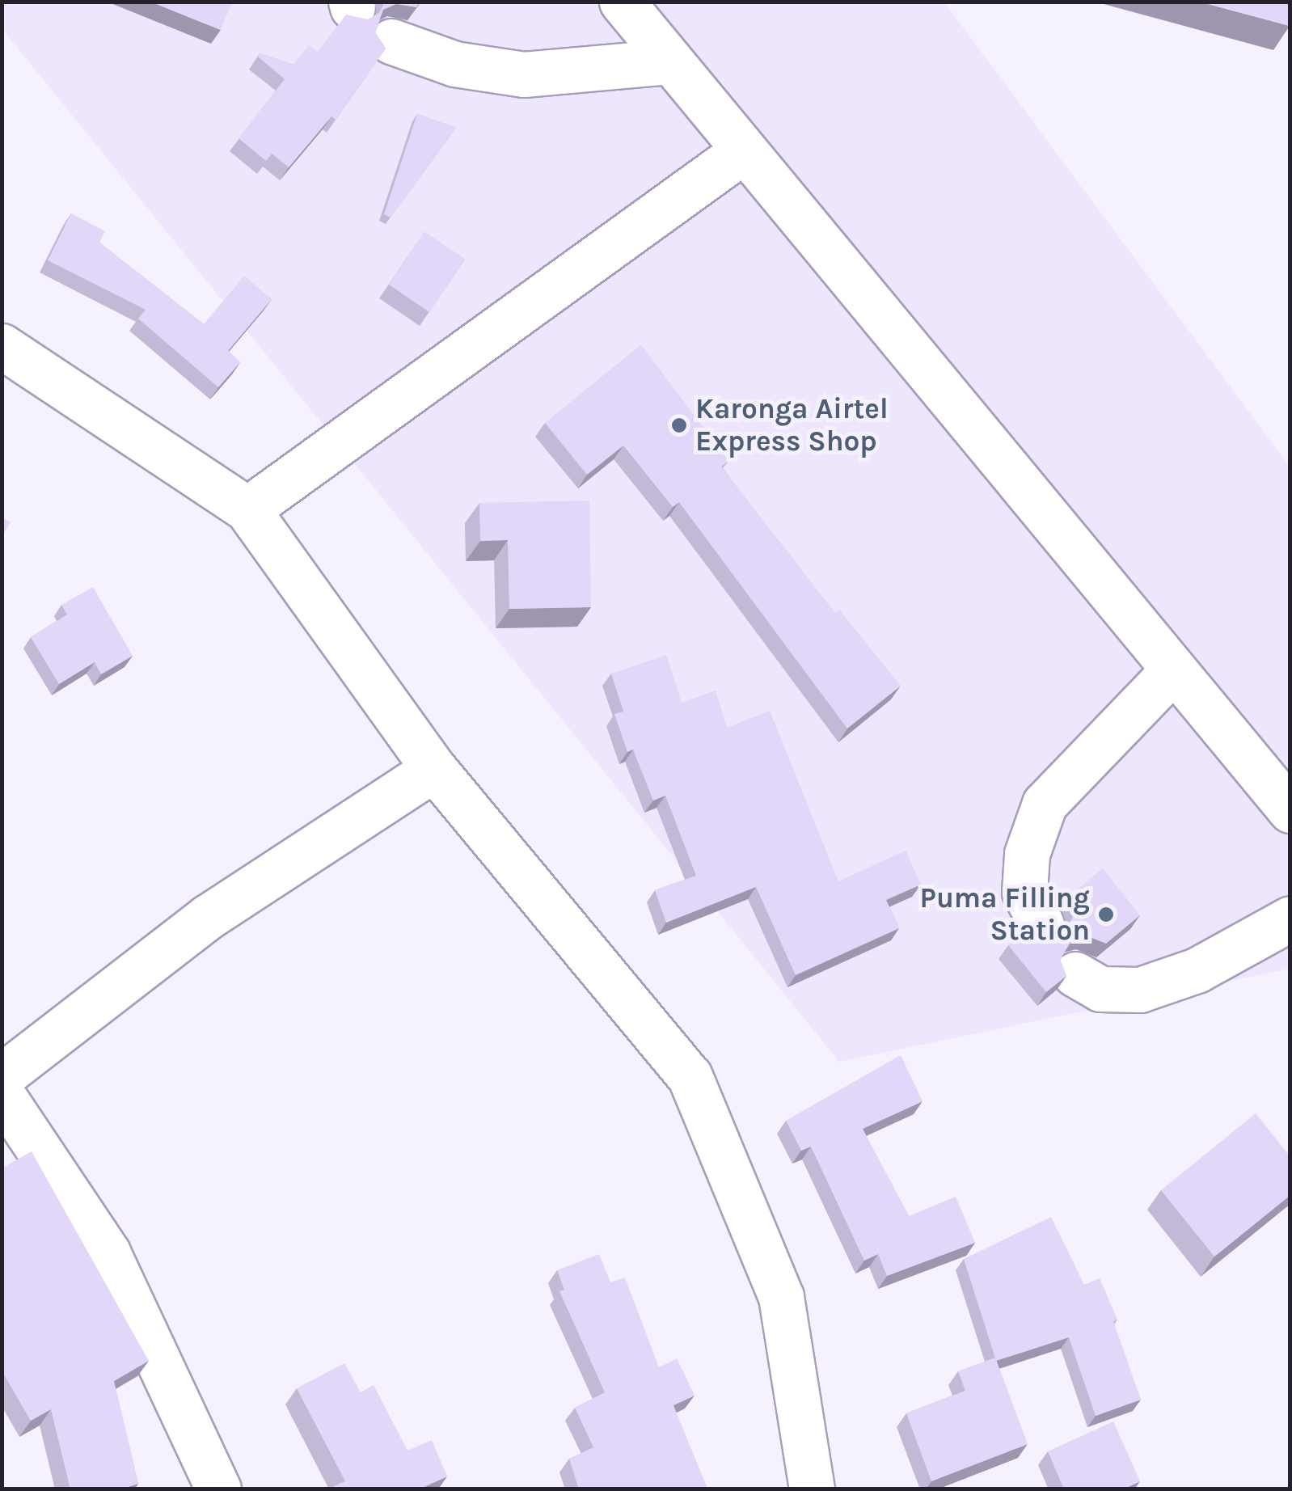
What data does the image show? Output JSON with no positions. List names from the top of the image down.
{
  "places": ["Karonga Airtel Express Shop", "Puma Filling Station"]
}
